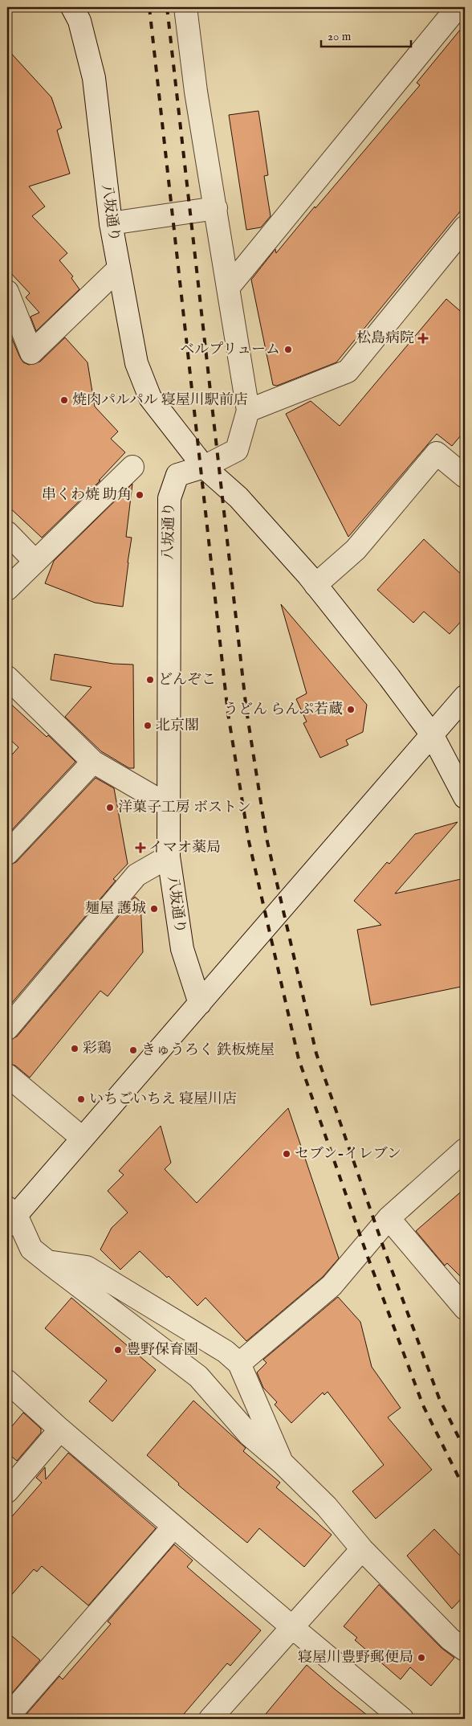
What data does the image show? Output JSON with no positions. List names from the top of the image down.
{
  "streets": {
    "street": ["八坂通り"]
  },
  "places": {
    "health": ["松島病院", "イマオ薬局"],
    "other": [
      "ベルプリューム",
      "焼肉パルパル 寝屋川駅前店",
      "串くわ焼 助角",
      "どんぞこ",
      "うどん らんぷ若蔵",
      "北京閣",
      "洋菓子工房 ボストン",
      "麺屋 護城",
      "彩鶏",
      "きゅうろく 鉄板焼屋",
      "いちごいちえ 寝屋川店",
      "セブン-イレブン",
      "豊野保育園",
      "寝屋川豊野郵便局"
    ]
  },
  "scale_bar": "20 m"
}
